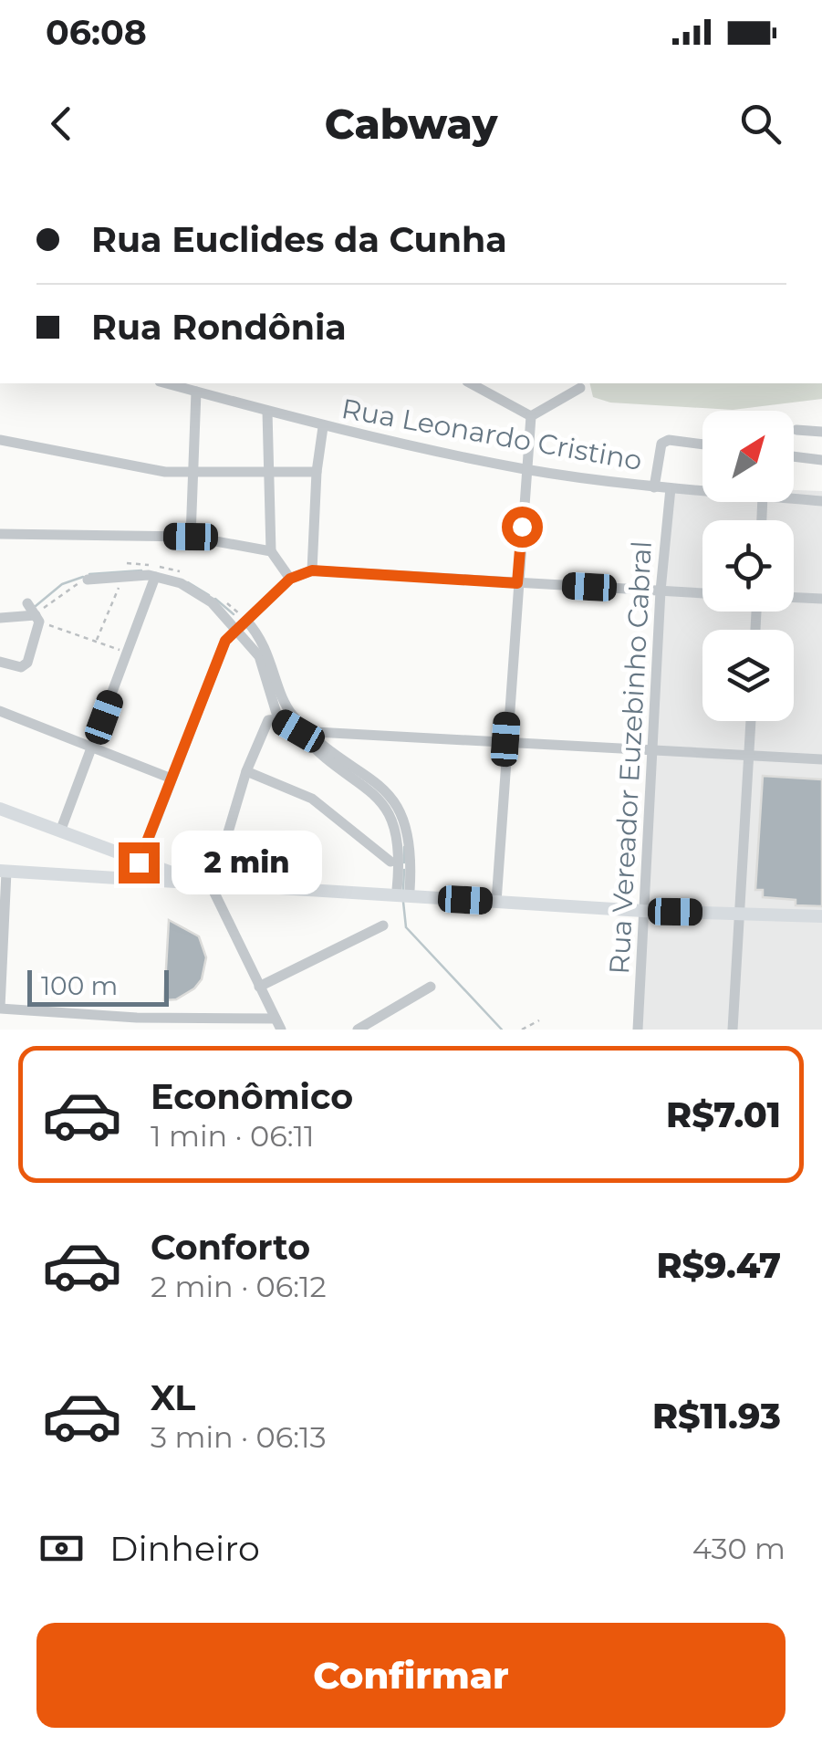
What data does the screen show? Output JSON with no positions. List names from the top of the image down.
{
  "streets": {
    "street": ["Rua Leonardo Cristino", "Rua Vereador Euzebinho Cabral"]
  },
  "crossings": [
    ["Rua Leonardo Cristino", "Rua Vereador Euzebinho Cabral"]
  ],
  "scale_bar": "100 m",
  "north": "top right",
  "page": {
    "status": "06:08",
    "header": "Cabway",
    "banner": ["Rua Euclides da Cunha", "Rua Rondônia"],
    "bubble": "2 min",
    "scale": "100 m",
    "list": [
      {
        "name": "Econômico",
        "note": "1 min · 06:11",
        "value": "R$7.01"
      },
      {
        "name": "Conforto",
        "note": "2 min · 06:12",
        "value": "R$9.47"
      },
      {
        "name": "XL",
        "note": "3 min · 06:13",
        "value": "R$11.93"
      }
    ],
    "pay": ["Dinheiro", "430 m"],
    "buttons": "Confirmar"
  }
}
